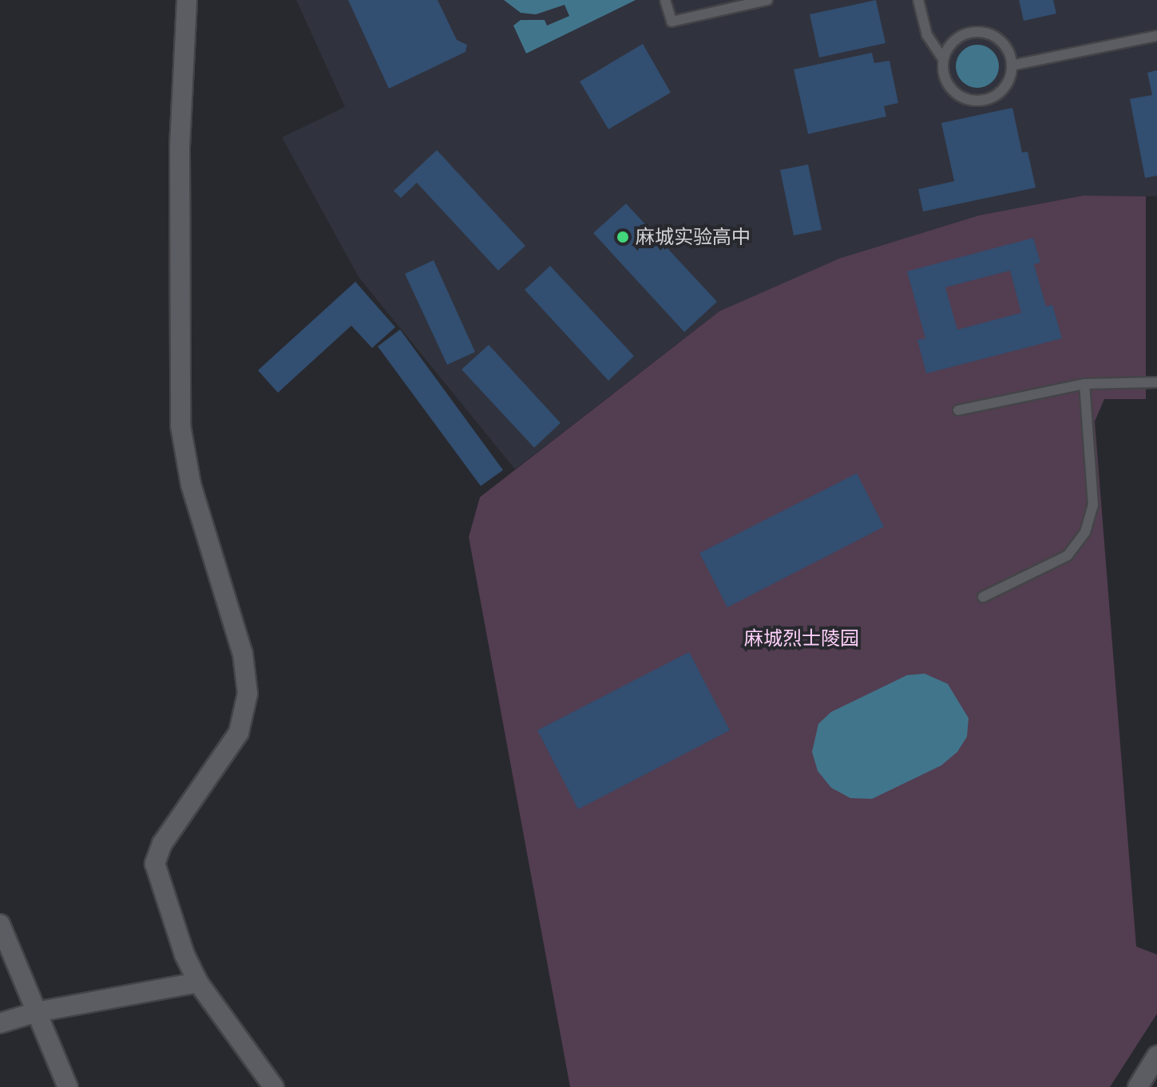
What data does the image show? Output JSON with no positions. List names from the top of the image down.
{
  "parks": ["麻城烈士陵园"],
  "places": ["麻城实验高中"]
}
